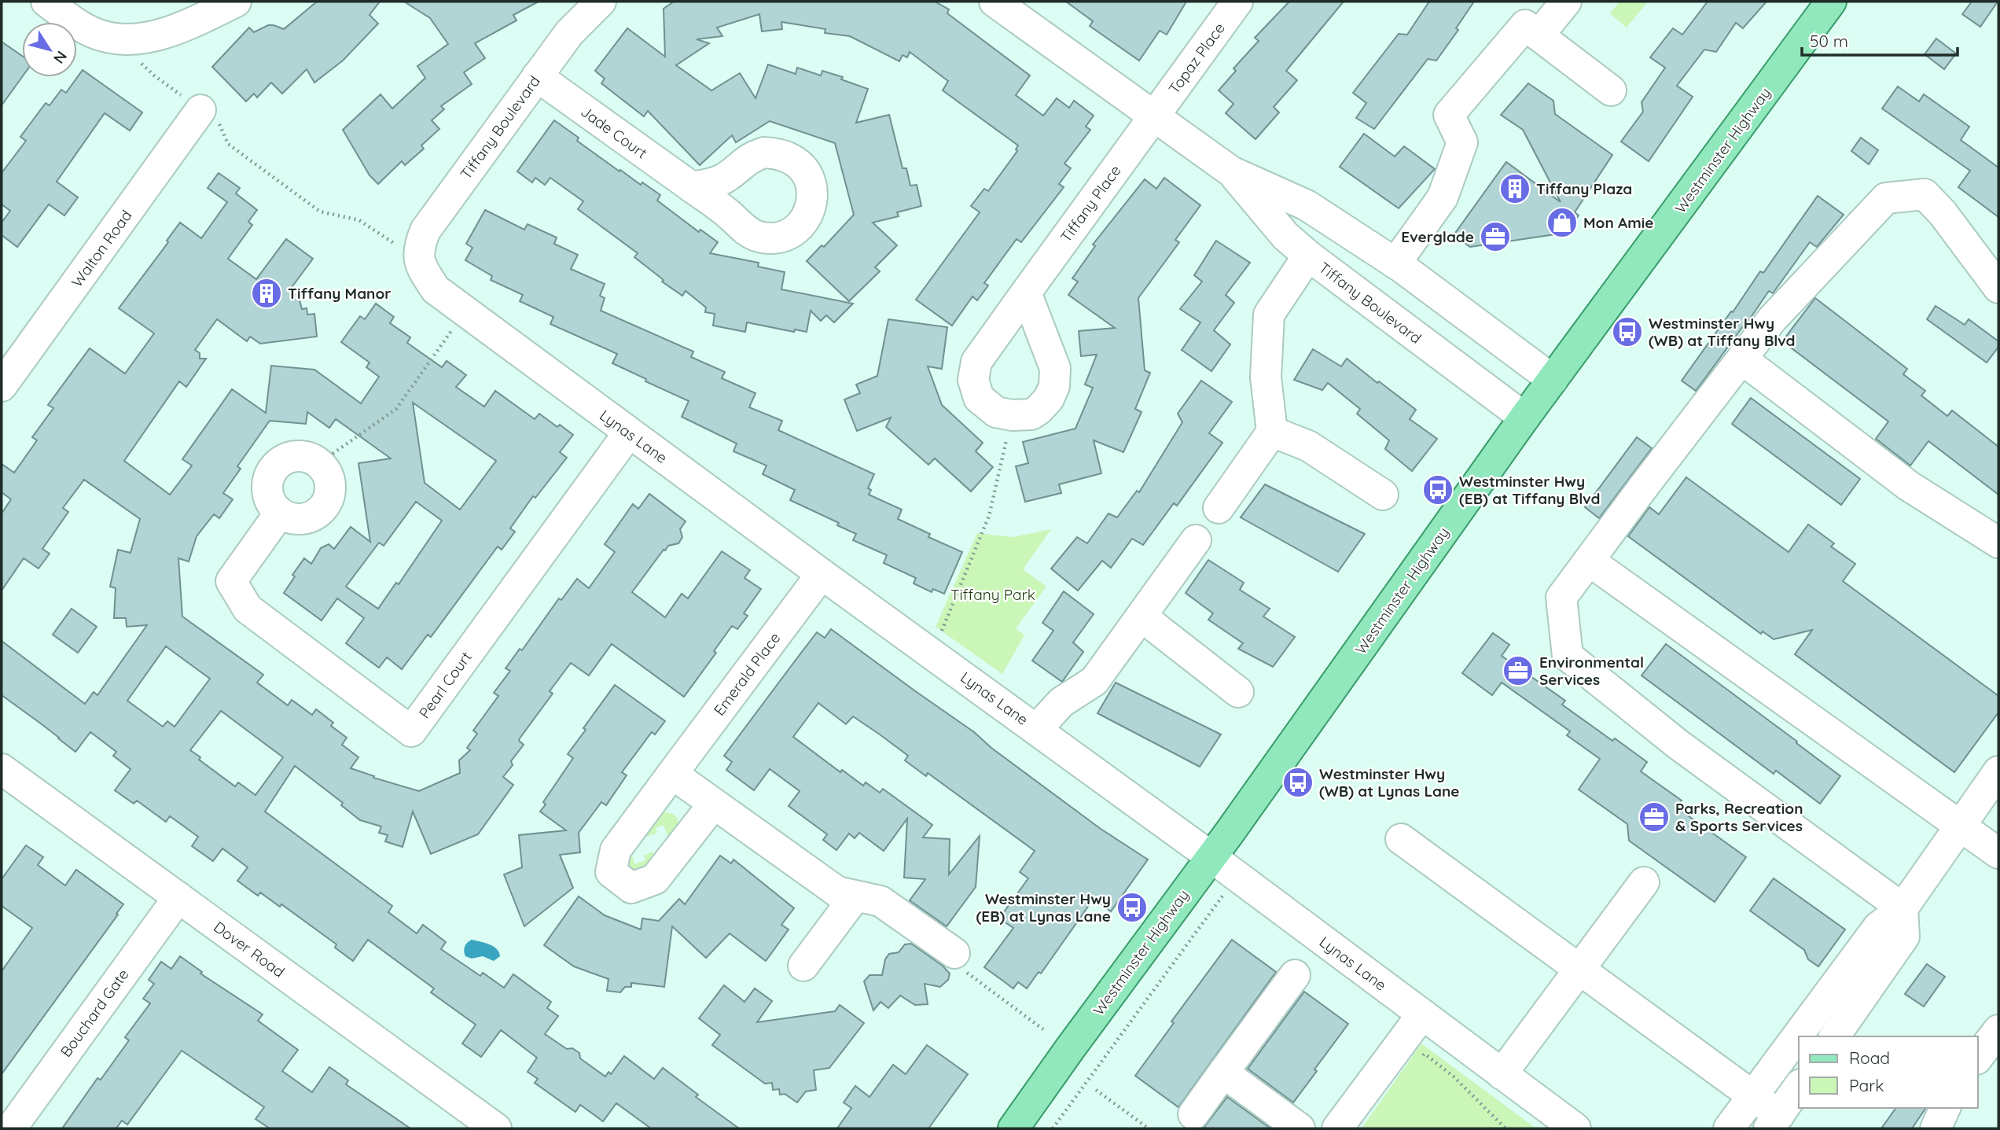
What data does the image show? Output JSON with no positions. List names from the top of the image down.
{
  "streets": {
    "main road": ["Westminster Highway"],
    "street": [
      "Topaz Place",
      "Tiffany Boulevard",
      "Jade Court",
      "Tiffany Place",
      "Walton Road",
      "Lynas Lane",
      "Emerald Place",
      "Pearl Court",
      "Dover Road",
      "Bouchard Gate"
    ]
  },
  "crossings": [
    ["Topaz Place", "Tiffany Boulevard"],
    ["Topaz Place", "Tiffany Place"],
    ["Tiffany Boulevard", "Jade Court"],
    ["Tiffany Boulevard", "Westminster Highway"],
    ["Tiffany Boulevard", "Tiffany Place"],
    ["Tiffany Boulevard", "Lynas Lane"],
    ["Westminster Highway", "Lynas Lane"],
    ["Lynas Lane", "Emerald Place"],
    ["Lynas Lane", "Pearl Court"],
    ["Dover Road", "Bouchard Gate"]
  ],
  "parks": ["Tiffany Park"],
  "places": {
    "building": ["Tiffany Plaza", "Tiffany Manor"],
    "shop": ["Mon Amie"],
    "office": ["Everglade", "Environmental Services", "Parks, Recreation & Sports Services"],
    "bus stop": [
      "Westminster Hwy (WB) at Tiffany Blvd",
      "Westminster Hwy (EB) at Tiffany Blvd",
      "Westminster Hwy (WB) at Lynas Lane",
      "Westminster Hwy (EB) at Lynas Lane"
    ]
  },
  "legend": ["Road", "Park"],
  "scale_bar": "50 m",
  "north": "bottom right"
}
